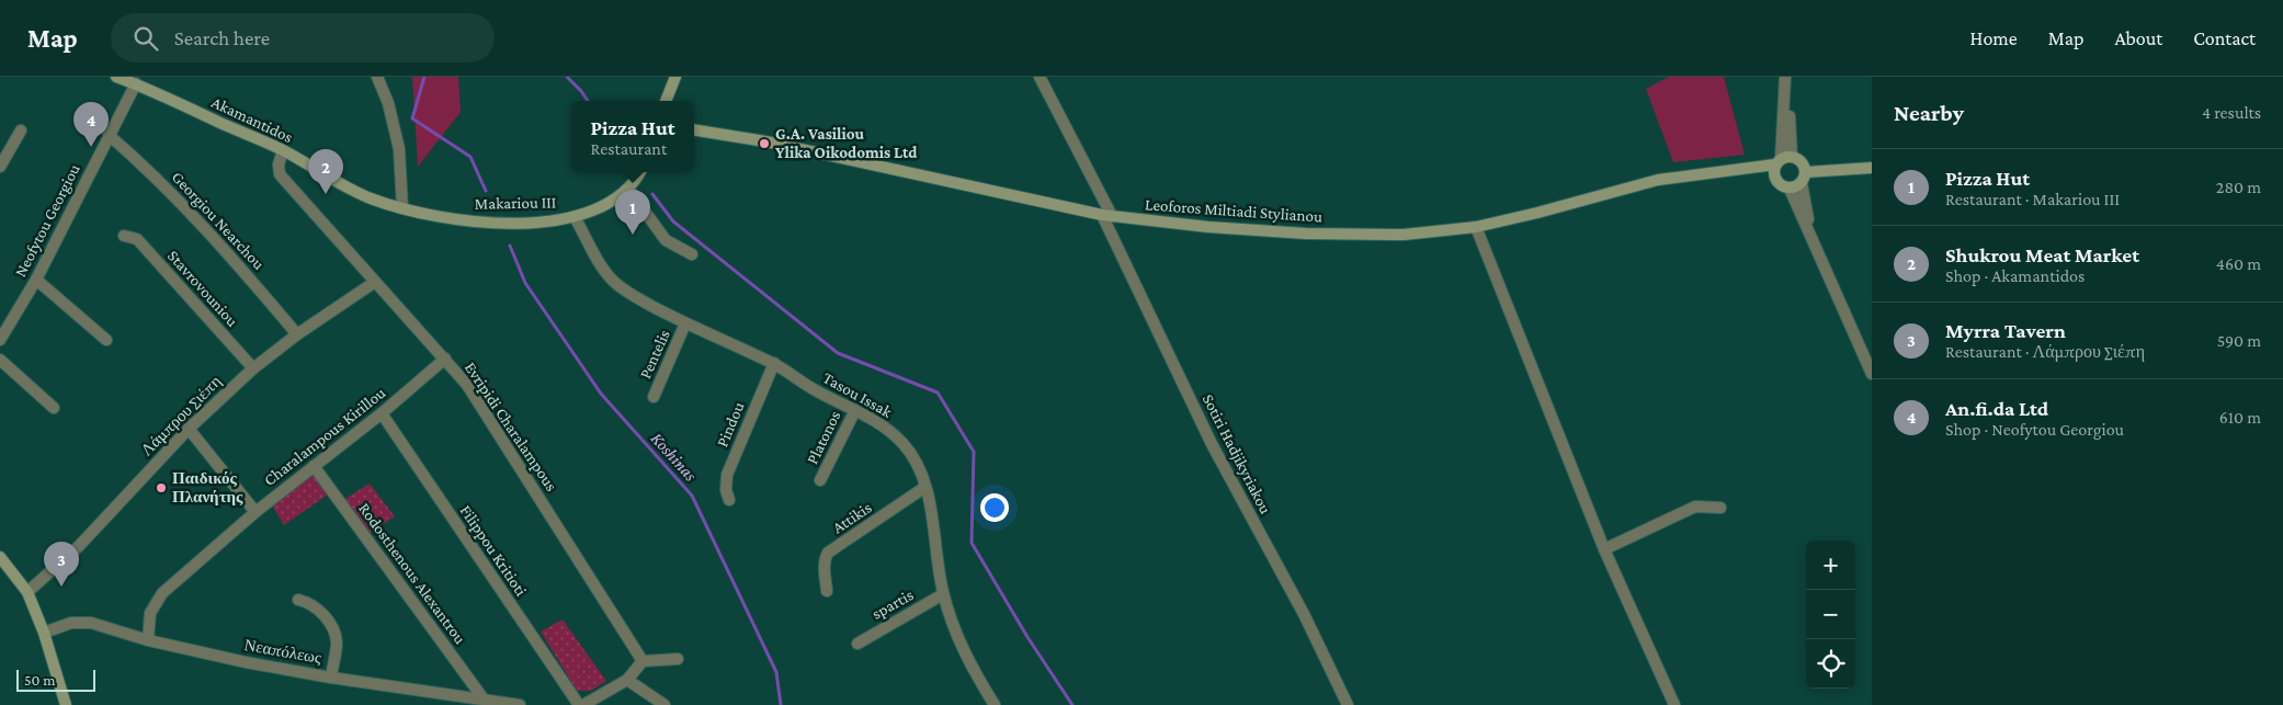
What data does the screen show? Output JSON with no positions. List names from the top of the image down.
{
  "streets": {
    "main road": ["Akamantidos", "Makariou III", "Leoforos Miltiadi Stylianou"],
    "street": [
      "Neofytou Georgiou",
      "Georgiou Nearchou",
      "Stavrovouniou",
      "Pentelis",
      "Tasou Issak",
      "Λάμπρου Σιέπη",
      "Pindou",
      "Evripidi Charalampous",
      "Charalampous Kirillou",
      "Platonos",
      "Sotiri Hadjikyriakou",
      "Attikis",
      "Filippou Kritioti",
      "Rodosthenous Alexantrou",
      "spartis",
      "Νεαπόλεως"
    ]
  },
  "crossings": [
    ["Akamantidos", "Makariou III"],
    ["Akamantidos", "Neofytou Georgiou"],
    ["Akamantidos", "Evripidi Charalampous"],
    ["Makariou III", "Tasou Issak"],
    ["Leoforos Miltiadi Stylianou", "Sotiri Hadjikyriakou"],
    ["Neofytou Georgiou", "Georgiou Nearchou"],
    ["Georgiou Nearchou", "Λάμπρου Σιέπη"],
    ["Stavrovouniou", "Λάμπρου Σιέπη"],
    ["Pentelis", "Tasou Issak"],
    ["Tasou Issak", "Pindou"],
    ["Tasou Issak", "Platonos"],
    ["Tasou Issak", "Attikis"],
    ["Tasou Issak", "spartis"],
    ["Λάμπρου Σιέπη", "Evripidi Charalampous"],
    ["Evripidi Charalampous", "Charalampous Kirillou"],
    ["Charalampous Kirillou", "Filippou Kritioti"],
    ["Charalampous Kirillou", "Rodosthenous Alexantrou"],
    ["Charalampous Kirillou", "Νεαπόλεως"],
    ["Rodosthenous Alexantrou", "Νεαπόλεως"]
  ],
  "water": ["Koshinas"],
  "places": ["G.A. Vasiliou Ylika Oikodomis Ltd", "Παιδικός Πλανήτης"],
  "scale_bar": "50 m",
  "page": {
    "header": "Map",
    "search": "Search here",
    "nav": [
      "Home",
      "Map",
      "About",
      "Contact"
    ],
    "heading": ["Nearby", "4 results"],
    "popup": ["Pizza Hut", "Restaurant"],
    "pins": [
      "4",
      "2",
      "1",
      "3"
    ],
    "list": [
      {
        "mark": "1",
        "name": "Pizza Hut",
        "note": "Restaurant · Makariou III",
        "value": "280 m"
      },
      {
        "mark": "2",
        "name": "Shukrou Meat Market",
        "note": "Shop · Akamantidos",
        "value": "460 m"
      },
      {
        "mark": "3",
        "name": "Myrra Tavern",
        "note": "Restaurant · Λάμπρου Σιέπη",
        "value": "590 m"
      },
      {
        "mark": "4",
        "name": "An.fi.da Ltd",
        "note": "Shop · Neofytou Georgiou",
        "value": "610 m"
      }
    ],
    "map_buttons": ["+", "−"],
    "scale": "50 m"
  }
}
